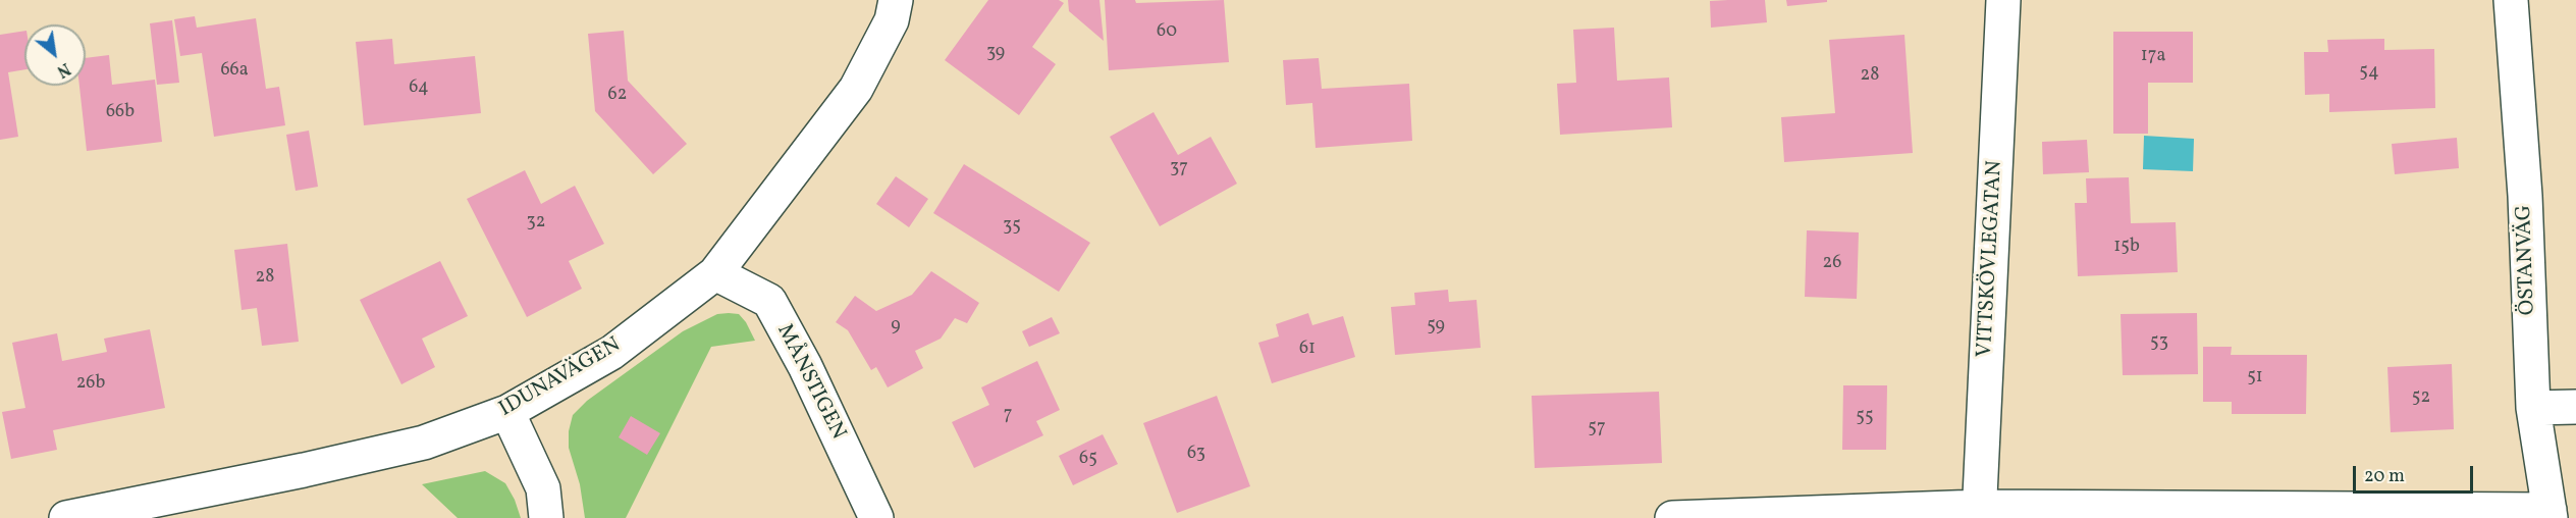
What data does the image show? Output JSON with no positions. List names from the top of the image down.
{
  "streets": {
    "street": [
      "VITTSKÖVLEGATAN",
      "ÖSTANVÄG",
      "IDUNAVÄGEN",
      "MÅNSTIGEN"
    ]
  },
  "crossings": [
    ["IDUNAVÄGEN", "MÅNSTIGEN"]
  ],
  "house_numbers": [
    "60",
    "39",
    "17a",
    "66a",
    "54",
    "28",
    "64",
    "62",
    "66b",
    "37",
    "32",
    "35",
    "15b",
    "26",
    "28",
    "9",
    "59",
    "53",
    "61",
    "51",
    "26b",
    "52",
    "7",
    "55",
    "57",
    "63",
    "65"
  ],
  "scale_bar": "20 m",
  "north": "bottom right"
}
